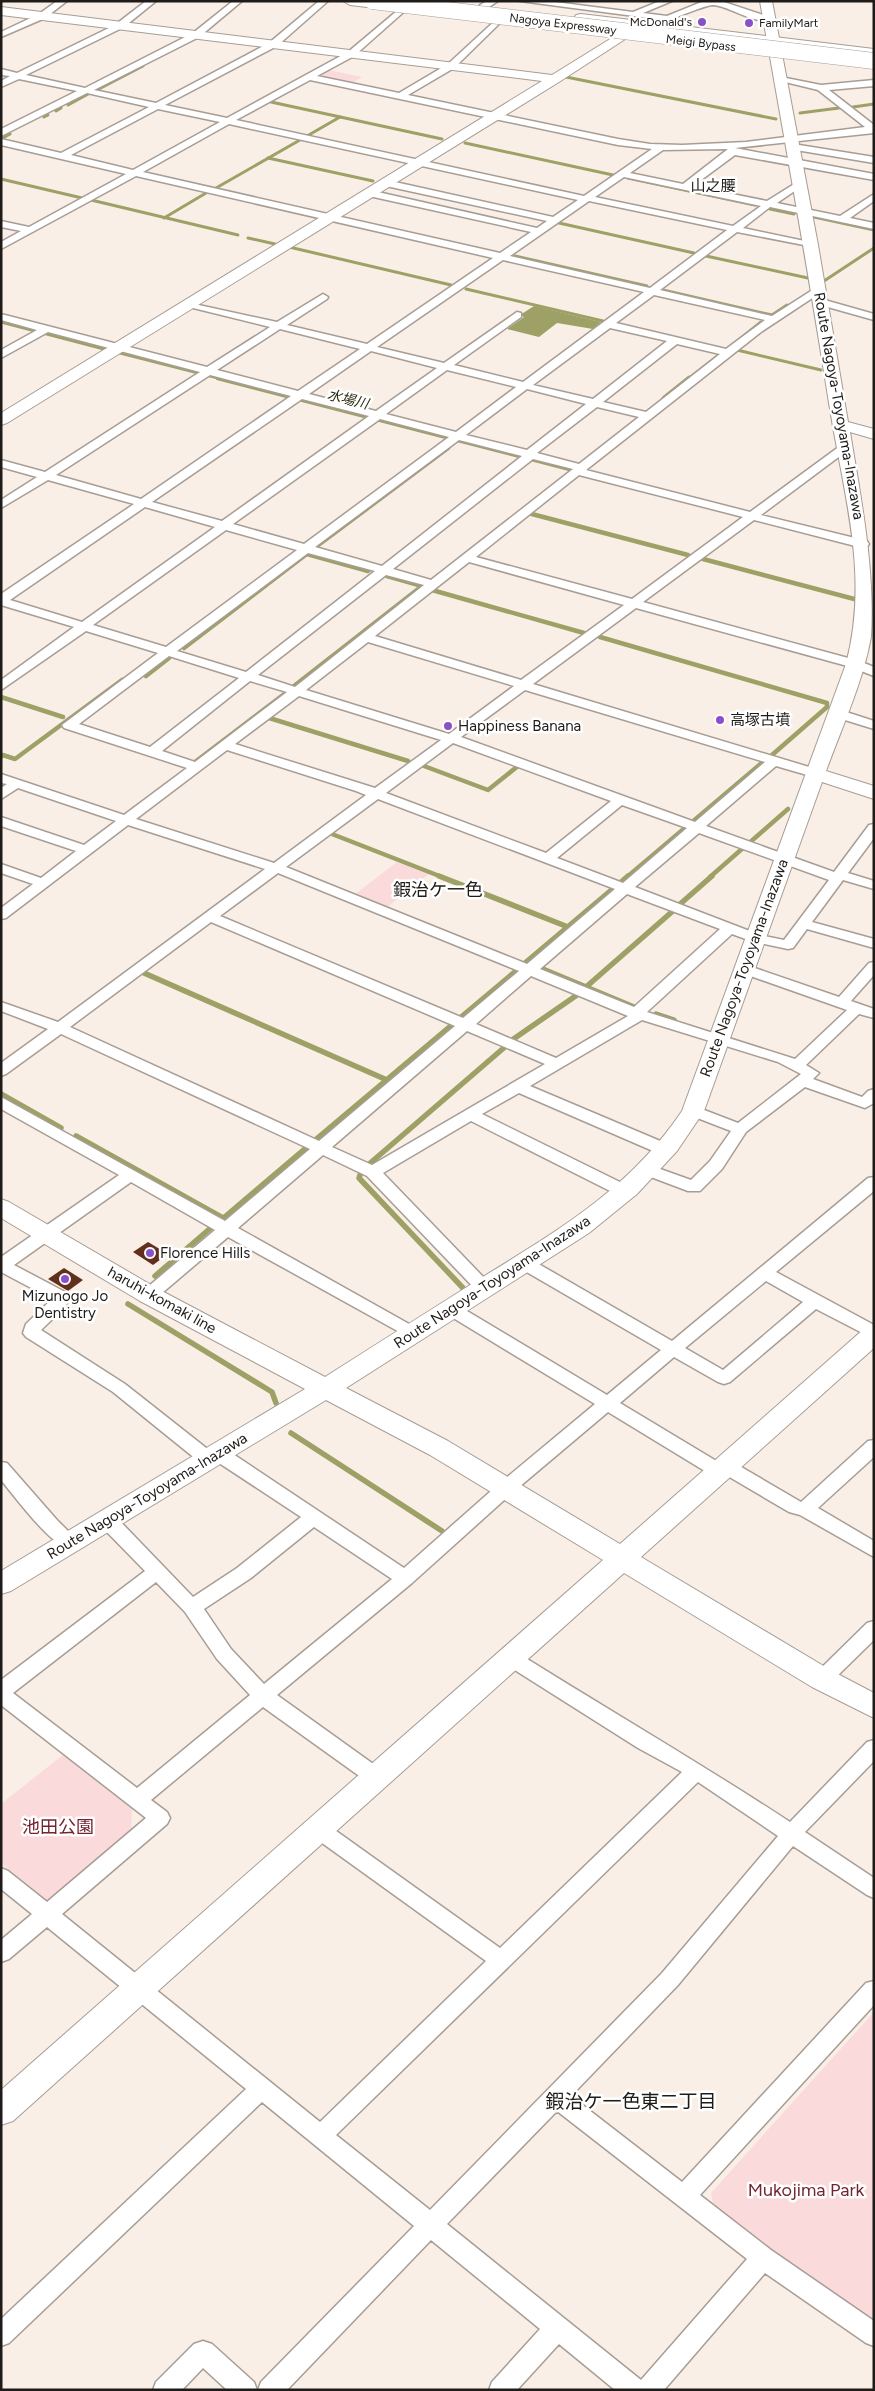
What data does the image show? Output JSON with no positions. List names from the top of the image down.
{
  "streets": {
    "highway": ["Nagoya Expressway", "Meigi Bypass"],
    "street": ["Route Nagoya-Toyoyama-Inazawa", "haruhi-komaki line"]
  },
  "crossings": [
    ["Nagoya Expressway", "Meigi Bypass"],
    ["Meigi Bypass", "Route Nagoya-Toyoyama-Inazawa"],
    ["Route Nagoya-Toyoyama-Inazawa", "haruhi-komaki line"]
  ],
  "districts": ["山之腰", "鍜治ケ一色", "鍜治ケ一色東二丁目"],
  "water": ["水場川"],
  "parks": ["池田公園", "Mukojima Park"],
  "places": [
    "McDonald's",
    "FamilyMart",
    "高塚古墳",
    "Happiness Banana",
    "Florence Hills",
    "Mizunogo Jo Dentistry"
  ]
}
